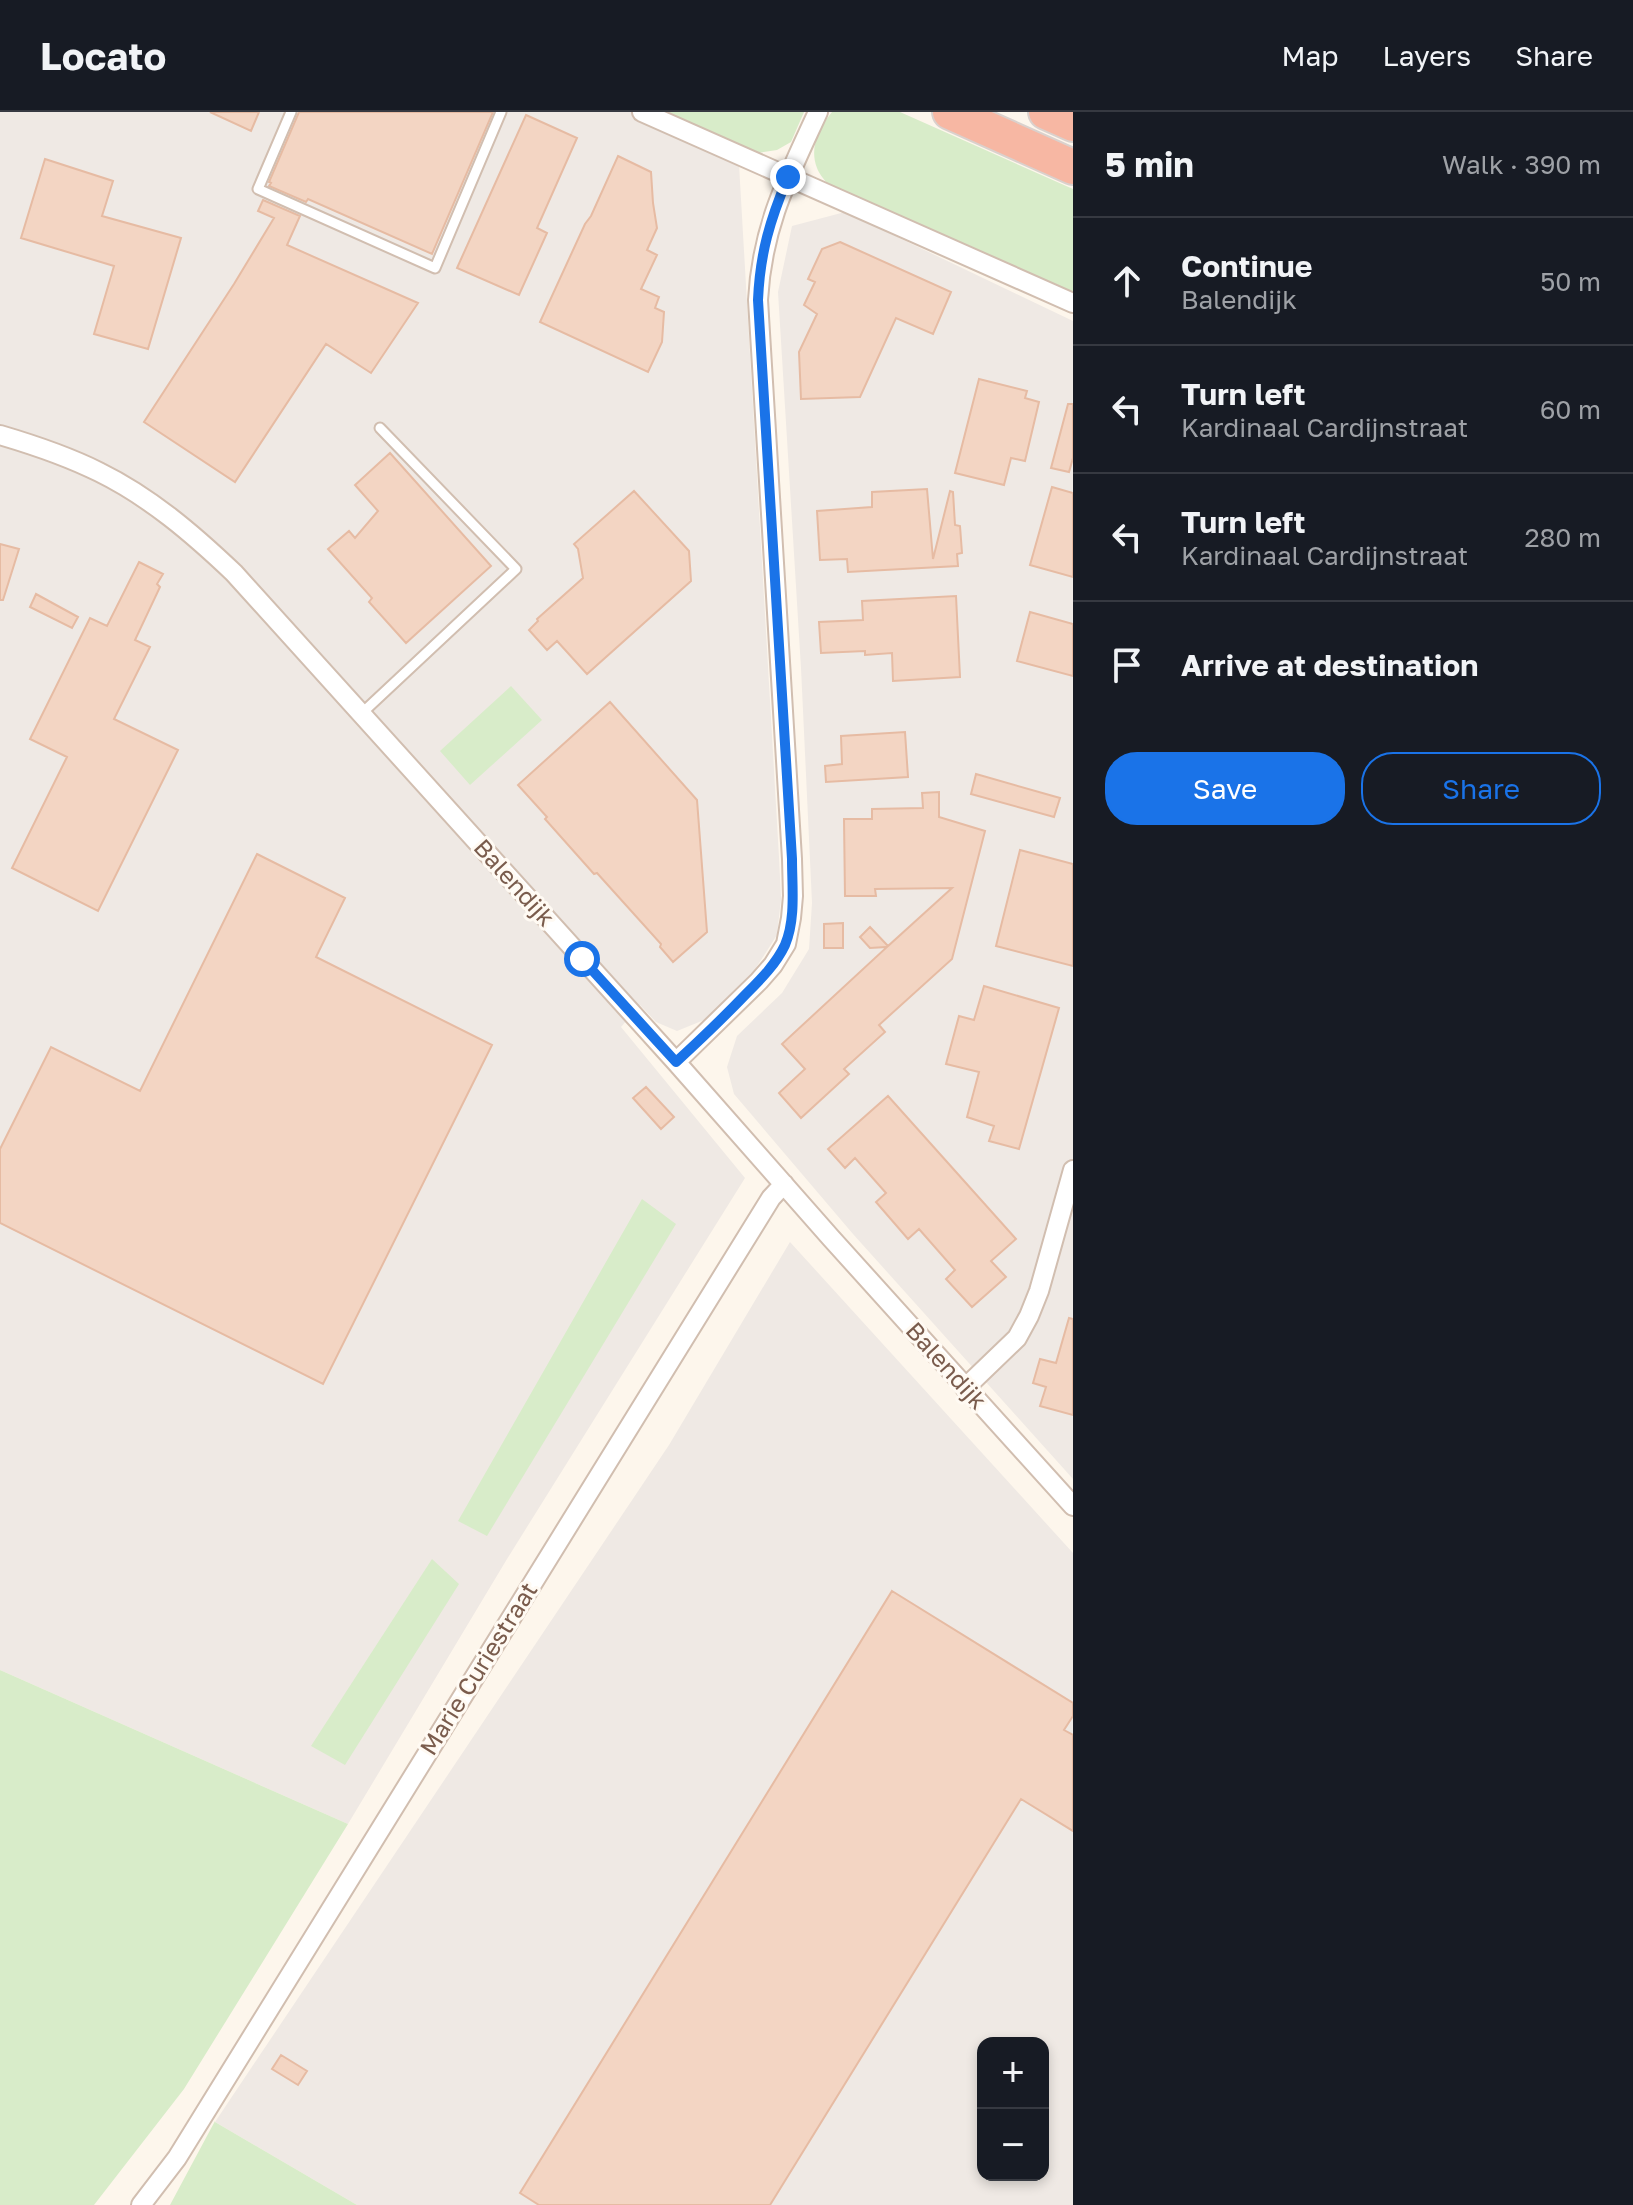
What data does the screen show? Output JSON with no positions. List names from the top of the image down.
{
  "streets": {
    "street": ["Balendijk", "Marie Curiestraat"]
  },
  "crossings": [
    ["Balendijk", "Marie Curiestraat"]
  ],
  "page": {
    "header": "Locato",
    "nav": ["Map", "Layers", "Share"],
    "heading": ["5 min", "Walk · 390 m"],
    "list": [
      ["Continue", "Balendijk", "50 m"],
      ["Turn left", "Kardinaal Cardijnstraat", "60 m"],
      ["Turn left", "Kardinaal Cardijnstraat", "280 m"],
      "Arrive at destination"
    ],
    "buttons": ["Save", "Share"],
    "map_buttons": ["+", "−"]
  }
}
